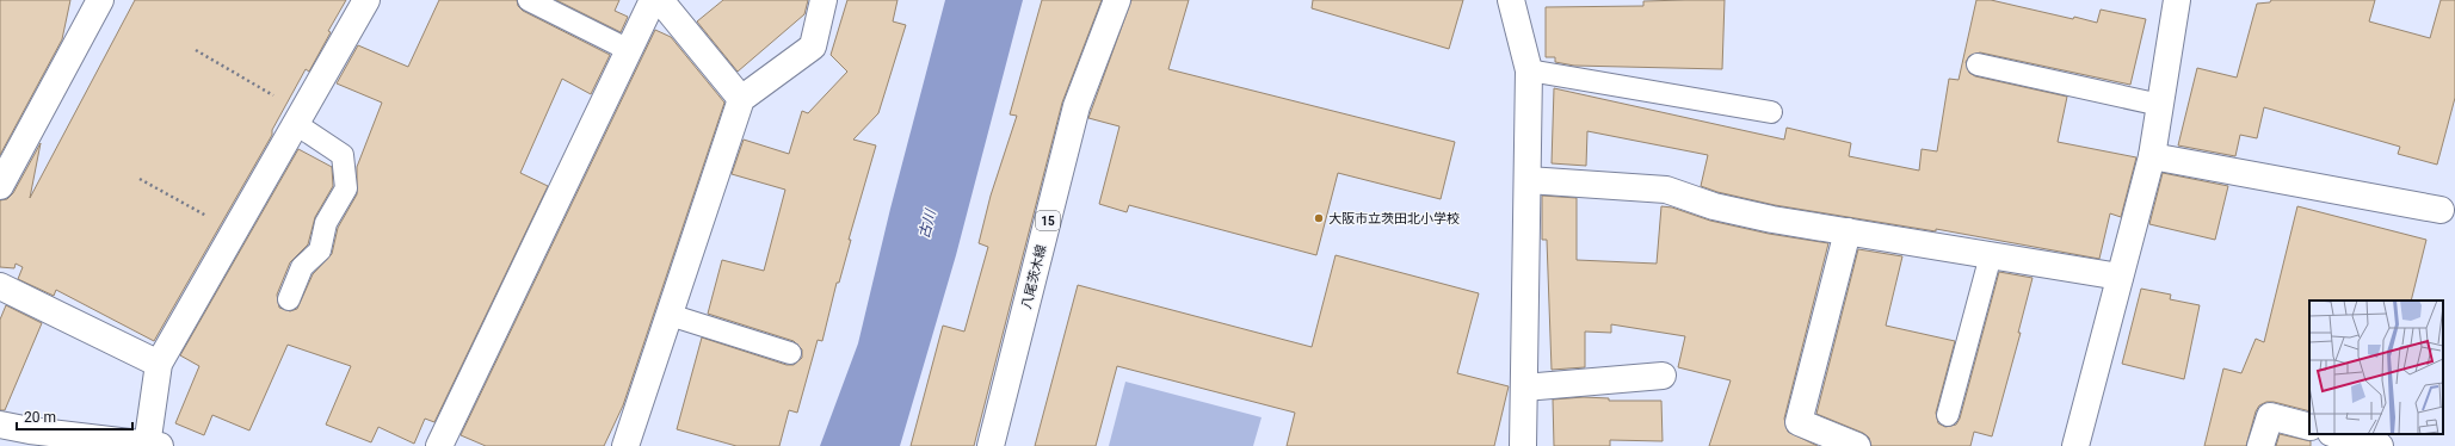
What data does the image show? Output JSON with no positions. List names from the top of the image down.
{
  "streets": {
    "street": ["15", "八尾茨木線"]
  },
  "water": ["古川"],
  "places": ["大阪市立茨田北小学校"],
  "scale_bar": "20 m"
}
